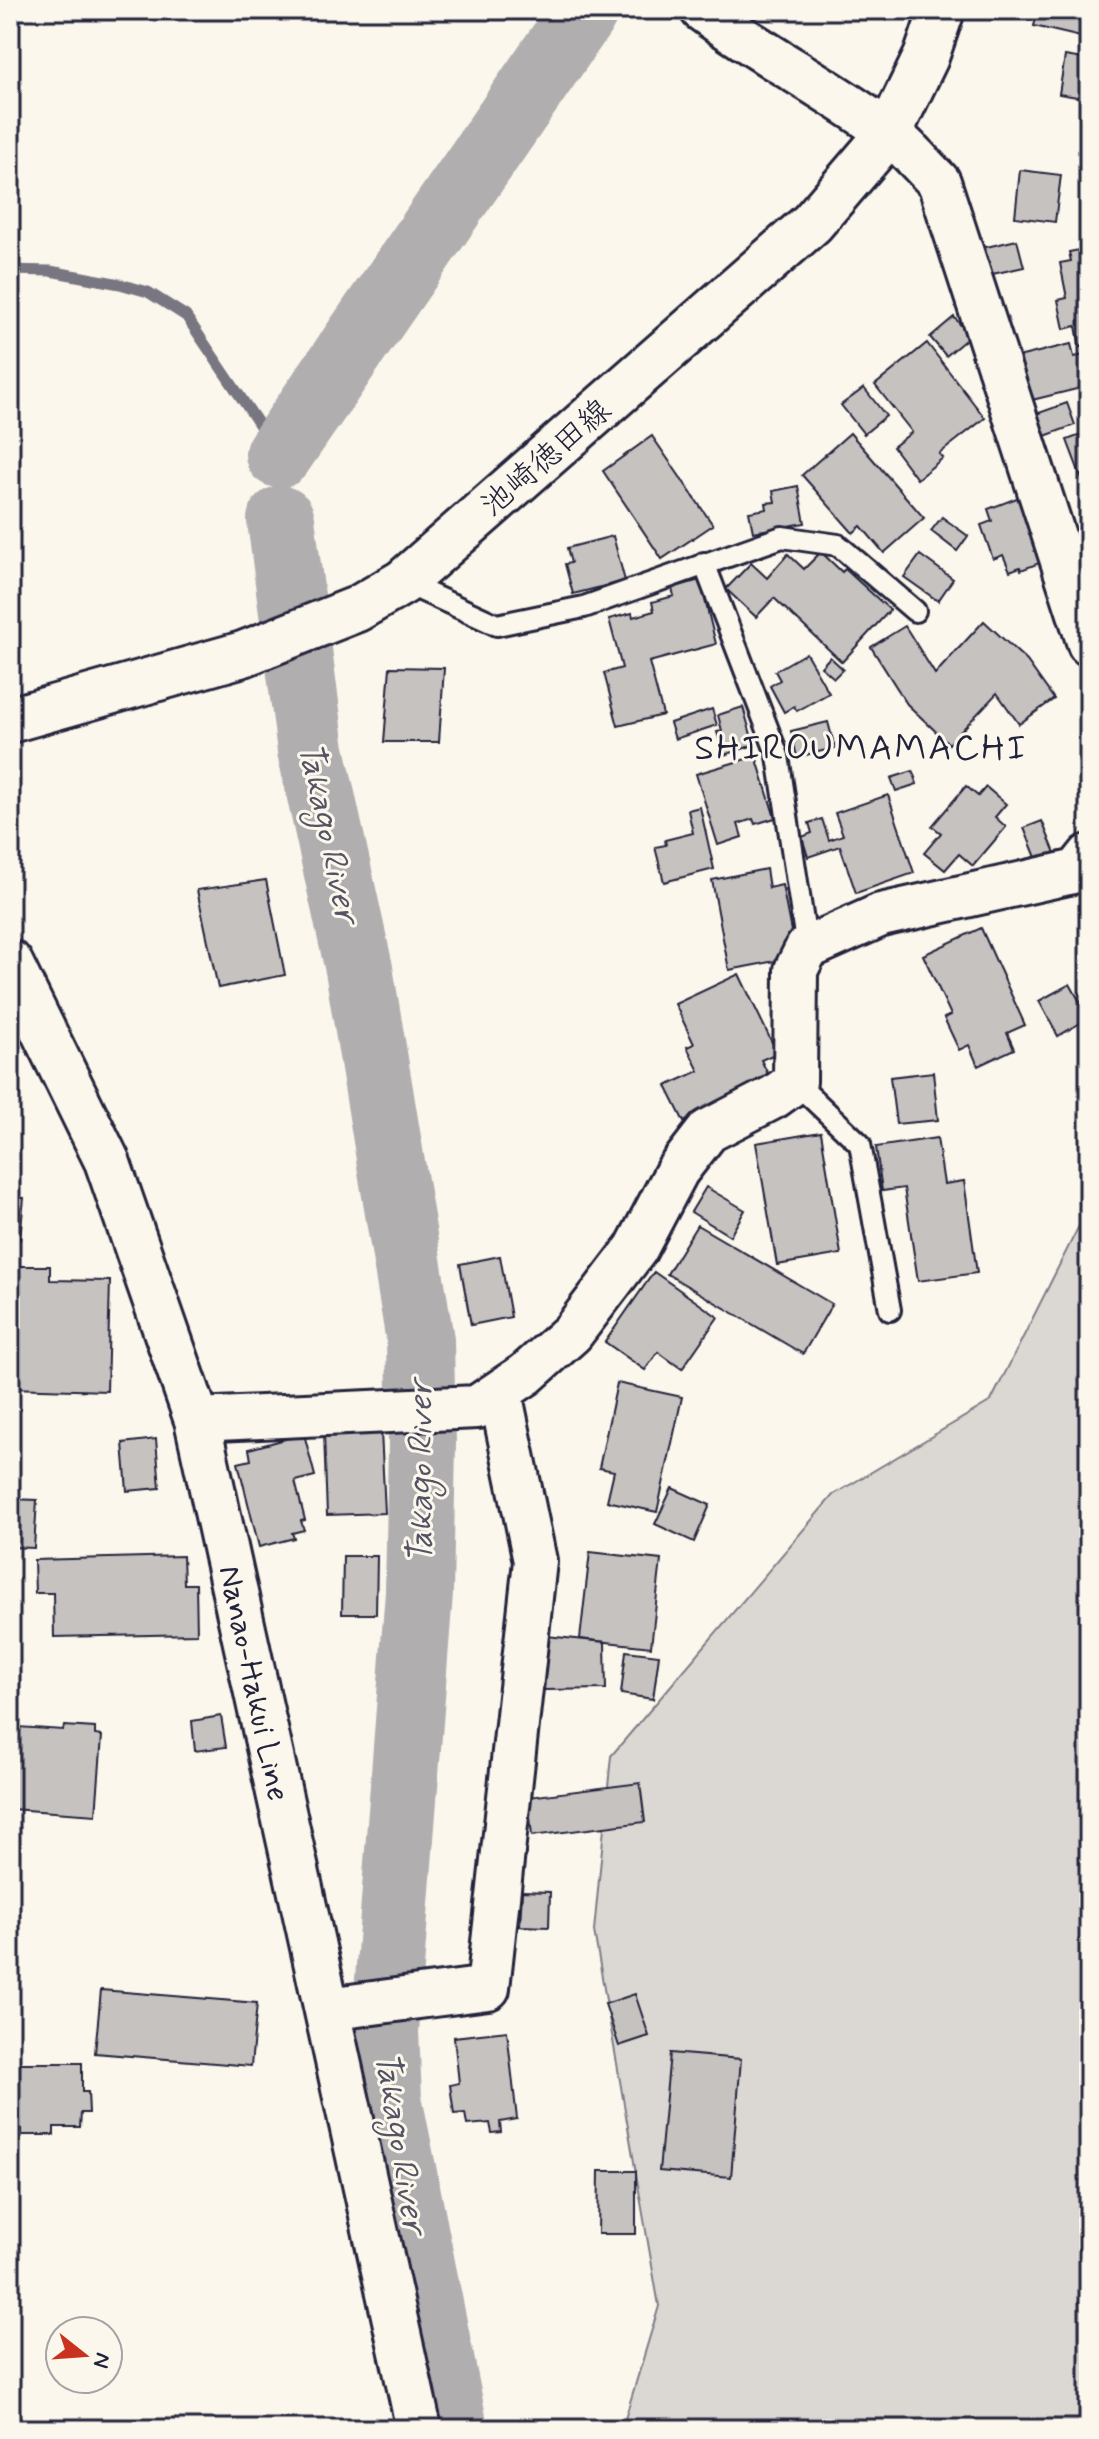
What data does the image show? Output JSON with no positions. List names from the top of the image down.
{
  "streets": {
    "main road": ["池崎徳田線", "Nanao-Hakui Line"]
  },
  "districts": ["SHIROUMAMACHI"],
  "water": ["Takago River"],
  "north": "right"
}
